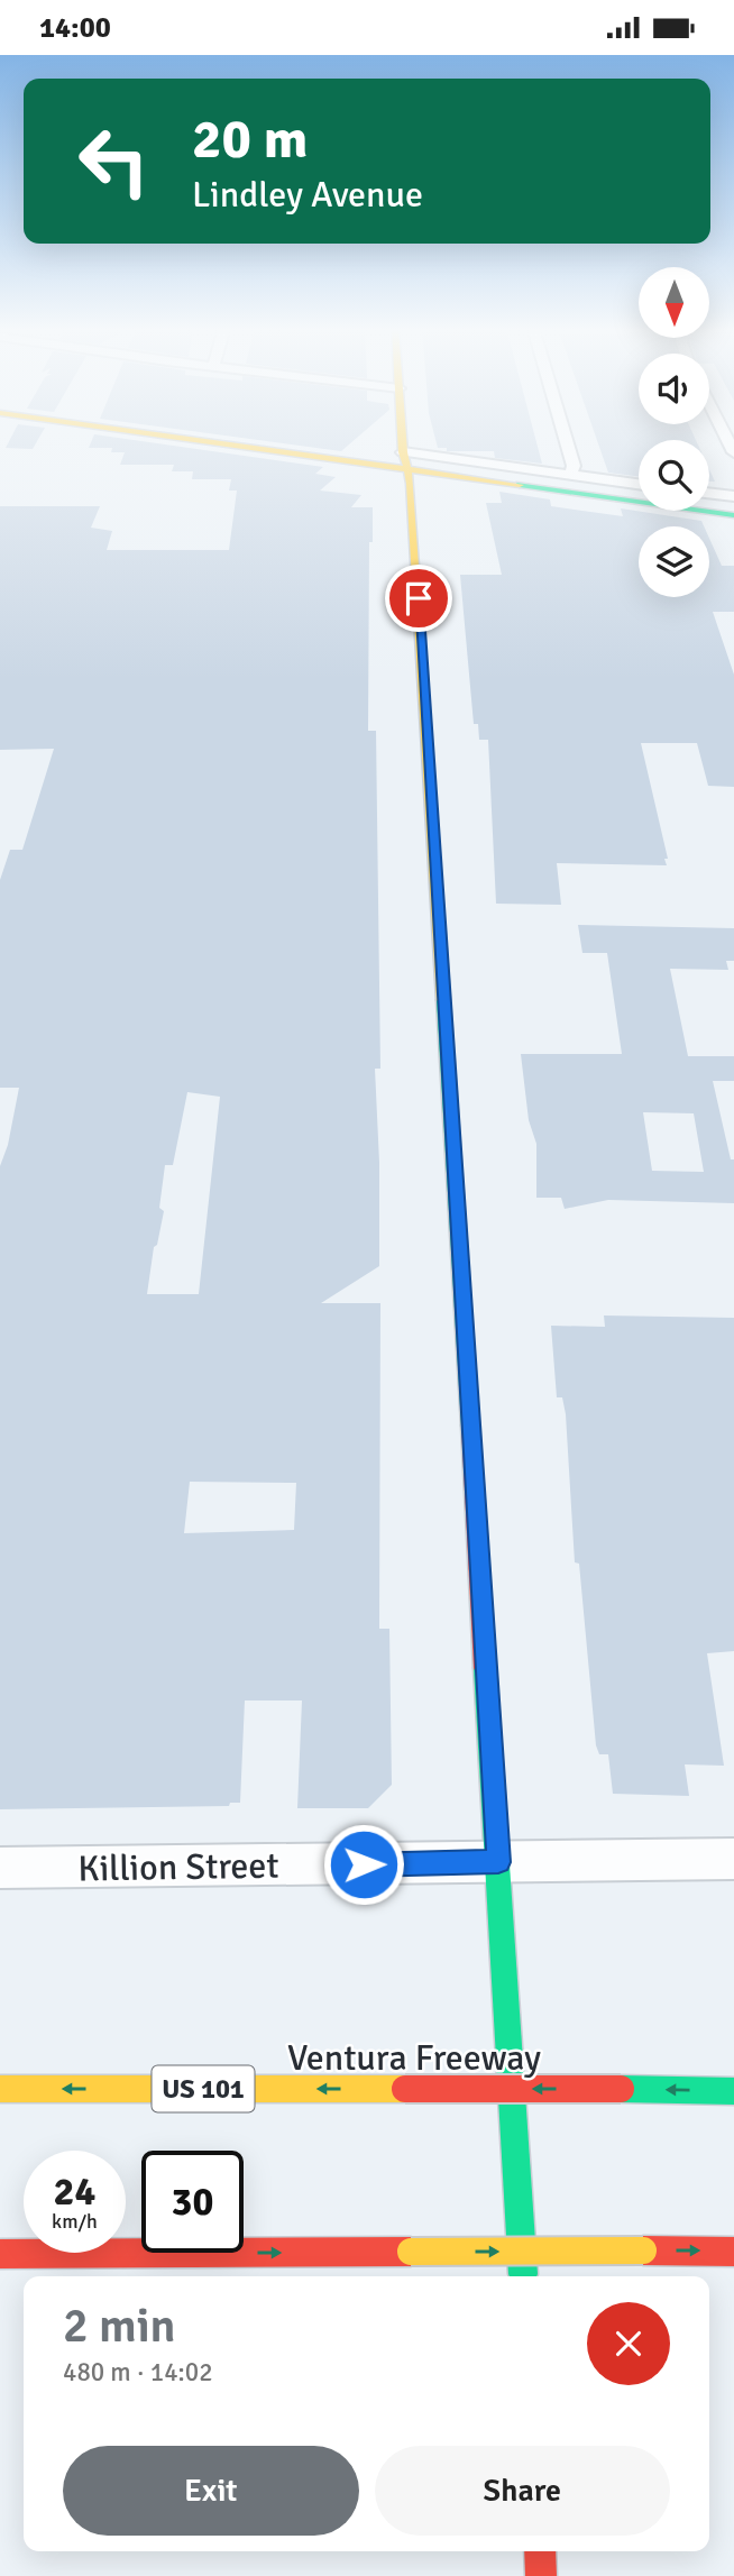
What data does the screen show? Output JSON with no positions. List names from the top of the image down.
{
  "streets": {
    "main road": ["Ventura Freeway", "US 101"],
    "street": ["Killion Street"]
  },
  "one_way": ["Ventura Freeway"],
  "north": "bottom",
  "page": {
    "status": "14:00",
    "turn": ["20 m", "Lindley Avenue"],
    "speed": "24 km/h",
    "limit": "30",
    "heading": ["2 min", "480 m · 14:02"],
    "buttons": ["Exit", "Share"]
  }
}
